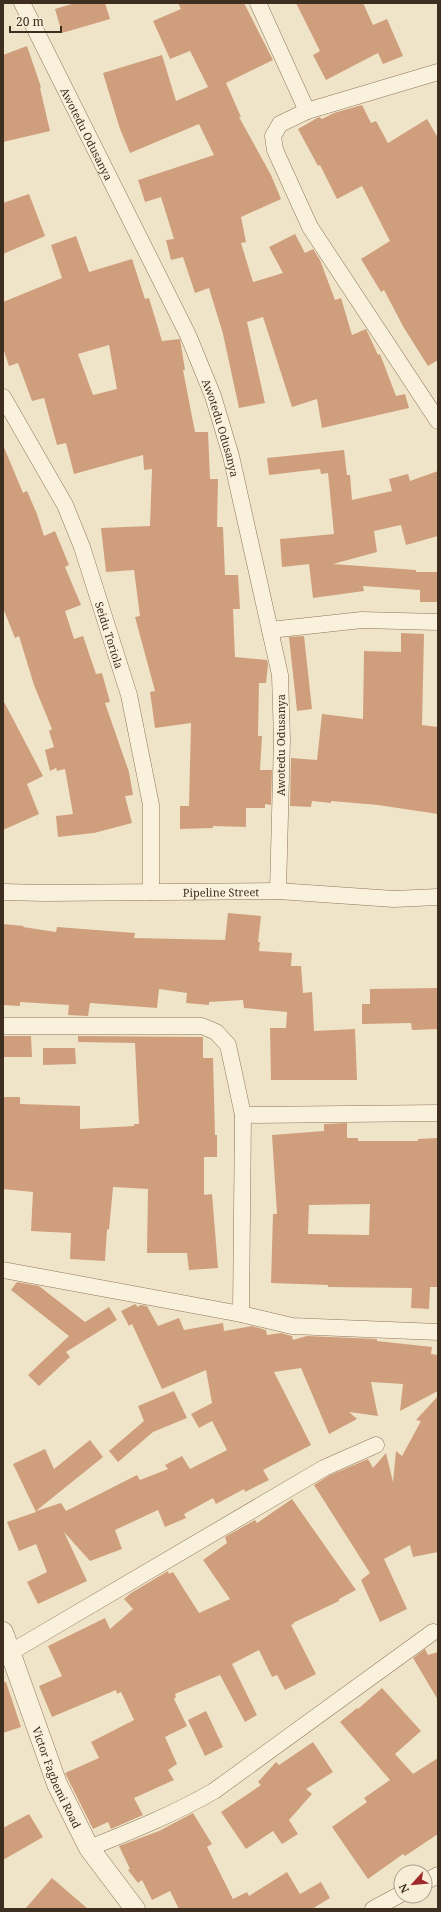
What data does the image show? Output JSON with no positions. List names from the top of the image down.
{
  "streets": {
    "street": [
      "Awotedu Odusanya",
      "Seidu Toriola",
      "Pipeline Street",
      "Victor Fagbemi Road"
    ]
  },
  "crossings": [
    ["Awotedu Odusanya", "Pipeline Street"],
    ["Seidu Toriola", "Pipeline Street"]
  ],
  "scale_bar": "20 m",
  "north": "bottom left"
}
